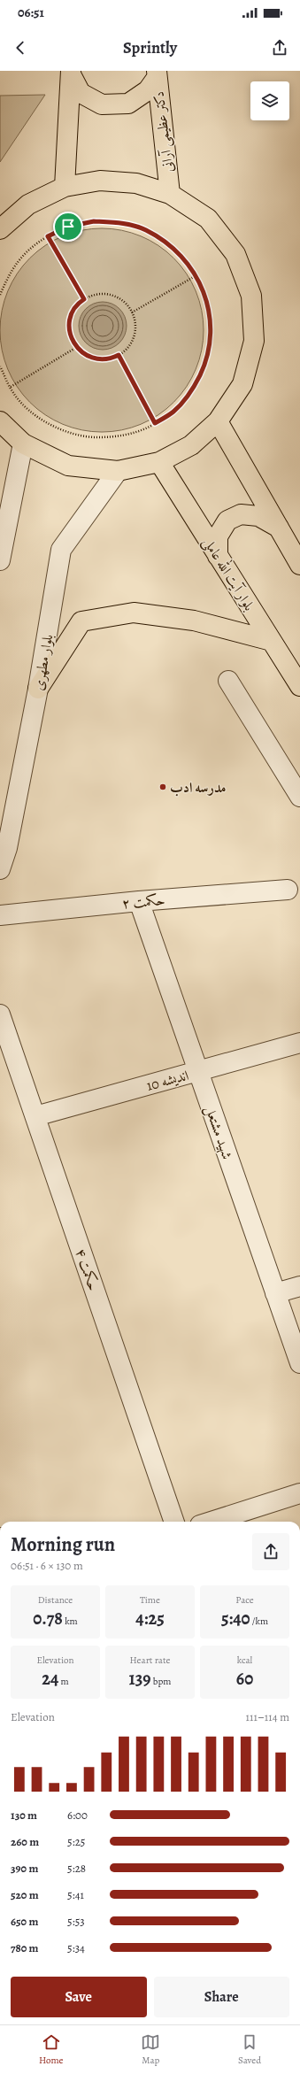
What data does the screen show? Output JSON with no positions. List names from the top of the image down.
{
  "streets": {
    "main road": ["دکتر عظیمی آرانی", "بلوار آیت‌ الله عاملی"],
    "street": [
      "بلوار مطهری",
      "حکمت ۲",
      "اندیشه 10",
      "شهید مشتعل",
      "حکمت ۴"
    ]
  },
  "crossings": [
    ["حکمت ۲", "شهید مشتعل"],
    ["اندیشه 10", "شهید مشتعل"],
    ["اندیشه 10", "حکمت ۴"]
  ],
  "places": ["مدرسه ادب"],
  "page": {
    "status": "06:51",
    "header": "Sprintly",
    "heading": ["Morning run", "06:51 · 6 × 130 m"],
    "stats": [
      ["Distance", "0.78 km"],
      ["Time", "4:25"],
      ["Pace", "5:40 /km"],
      ["Elevation", "24 m"],
      ["Heart rate", "139 bpm"],
      ["kcal", "60"]
    ],
    "chart": ["Elevation", "111–114 m"],
    "list": [
      {
        "name": "130 m",
        "note": "6:00"
      },
      {
        "name": "260 m",
        "note": "5:25"
      },
      {
        "name": "390 m",
        "note": "5:28"
      },
      {
        "name": "520 m",
        "note": "5:41"
      },
      {
        "name": "650 m",
        "note": "5:53"
      },
      {
        "name": "780 m",
        "note": "5:34"
      }
    ],
    "buttons": ["Save", "Share"],
    "tabs": ["Home", "Map", "Saved"]
  }
}
